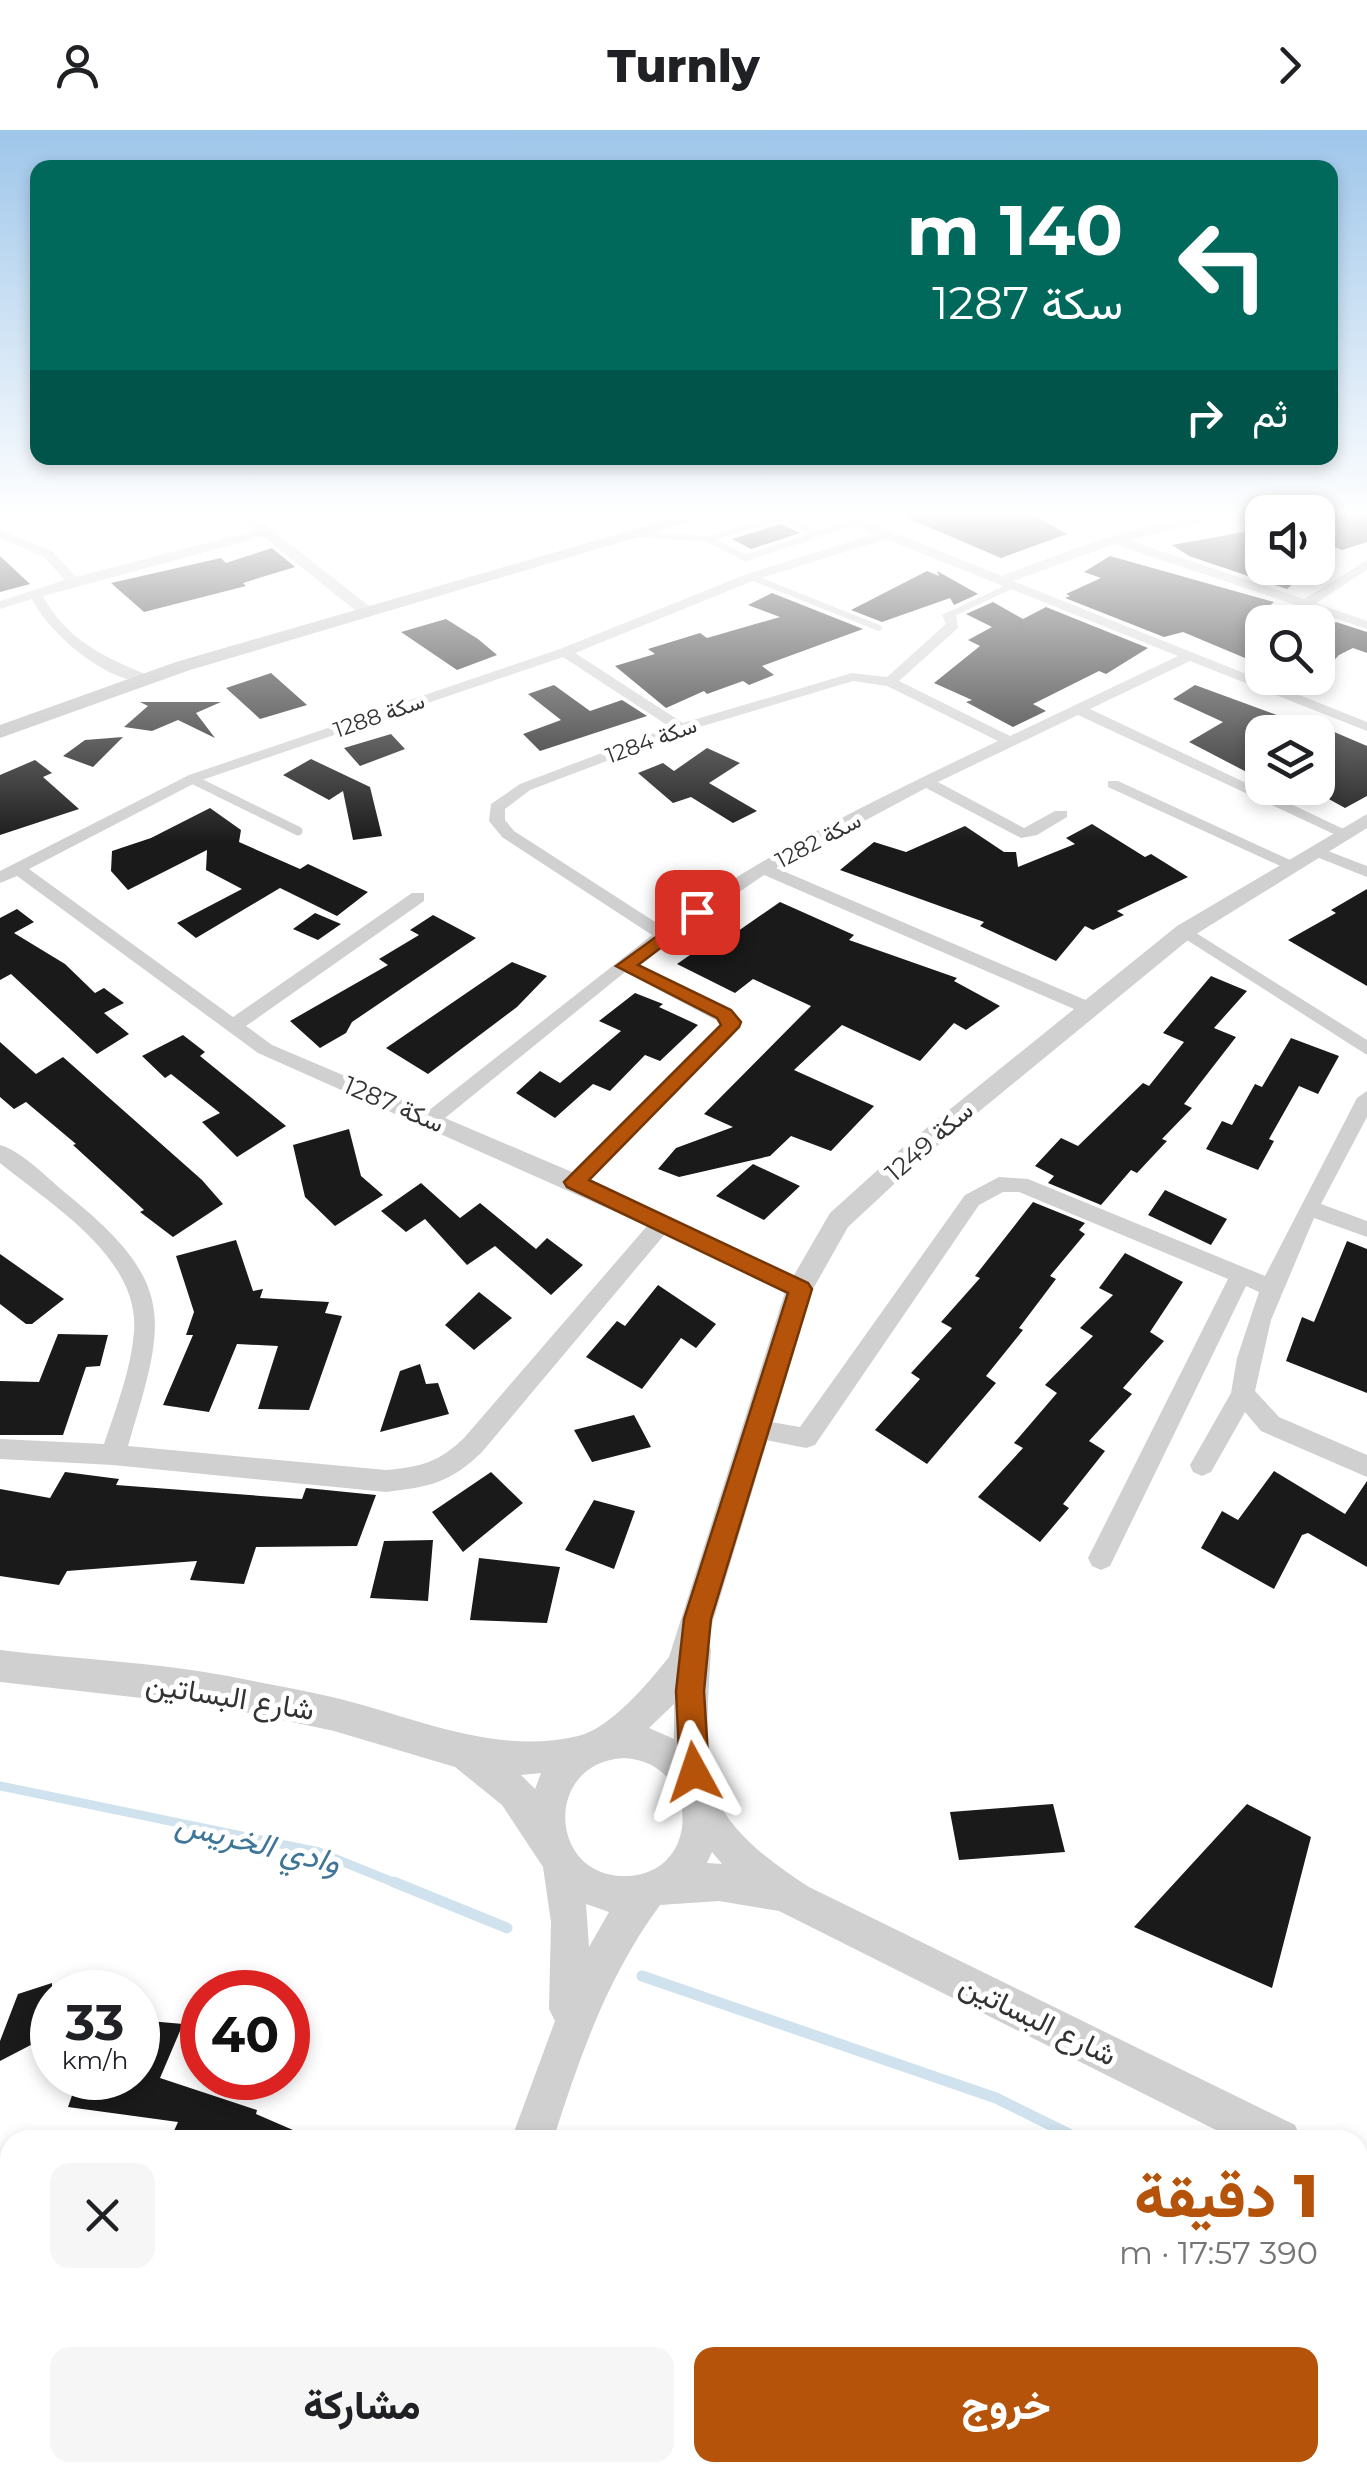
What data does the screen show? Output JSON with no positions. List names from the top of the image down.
{
  "streets": {
    "street": [
      "سكة 1288",
      "سكة 1284",
      "سكة 1282",
      "سكة 1287",
      "سكة 1249",
      "شارع البساتين"
    ]
  },
  "crossings": [
    ["سكة 1288", "سكة 1287"],
    ["سكة 1284", "سكة 1282"],
    ["سكة 1282", "سكة 1287"],
    ["سكة 1287", "سكة 1249"],
    ["سكة 1249", "شارع البساتين"]
  ],
  "water": ["وادي الخريس"],
  "page": {
    "header": "Turnly",
    "turn": ["140 m", "سكة 1287"],
    "then": "ثم",
    "speed": "33 km/h",
    "limit": "40",
    "heading": ["1 دقيقة", "390 m · 17:57"],
    "buttons": ["خروج", "مشاركة"]
  }
}
